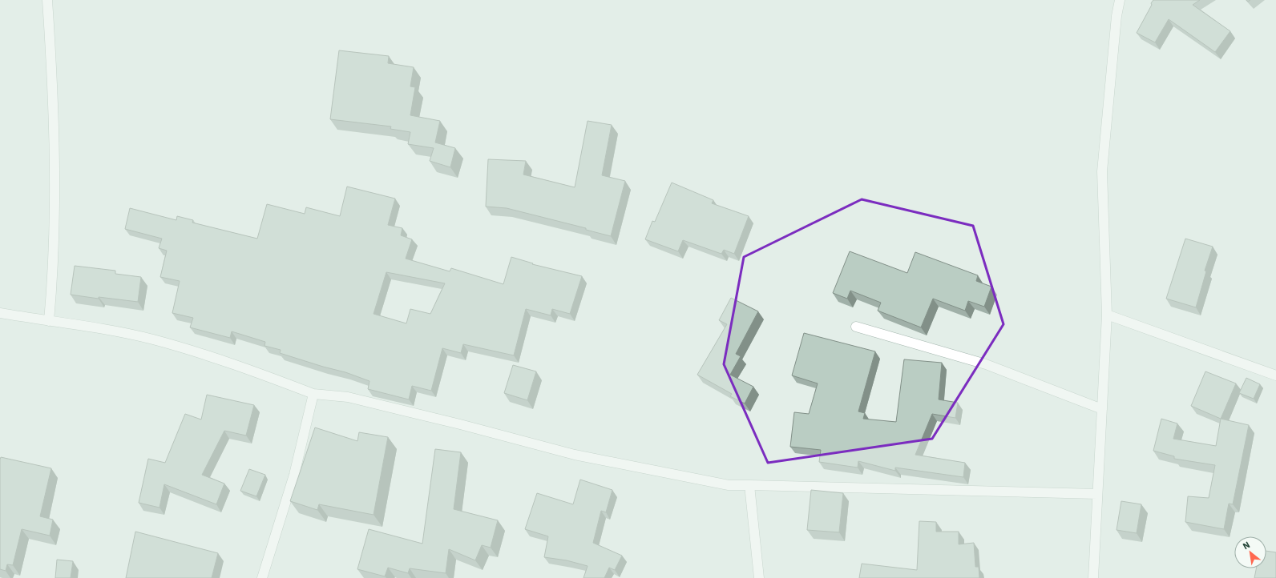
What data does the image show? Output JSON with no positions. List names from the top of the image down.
{
  "north": "top left"
}
